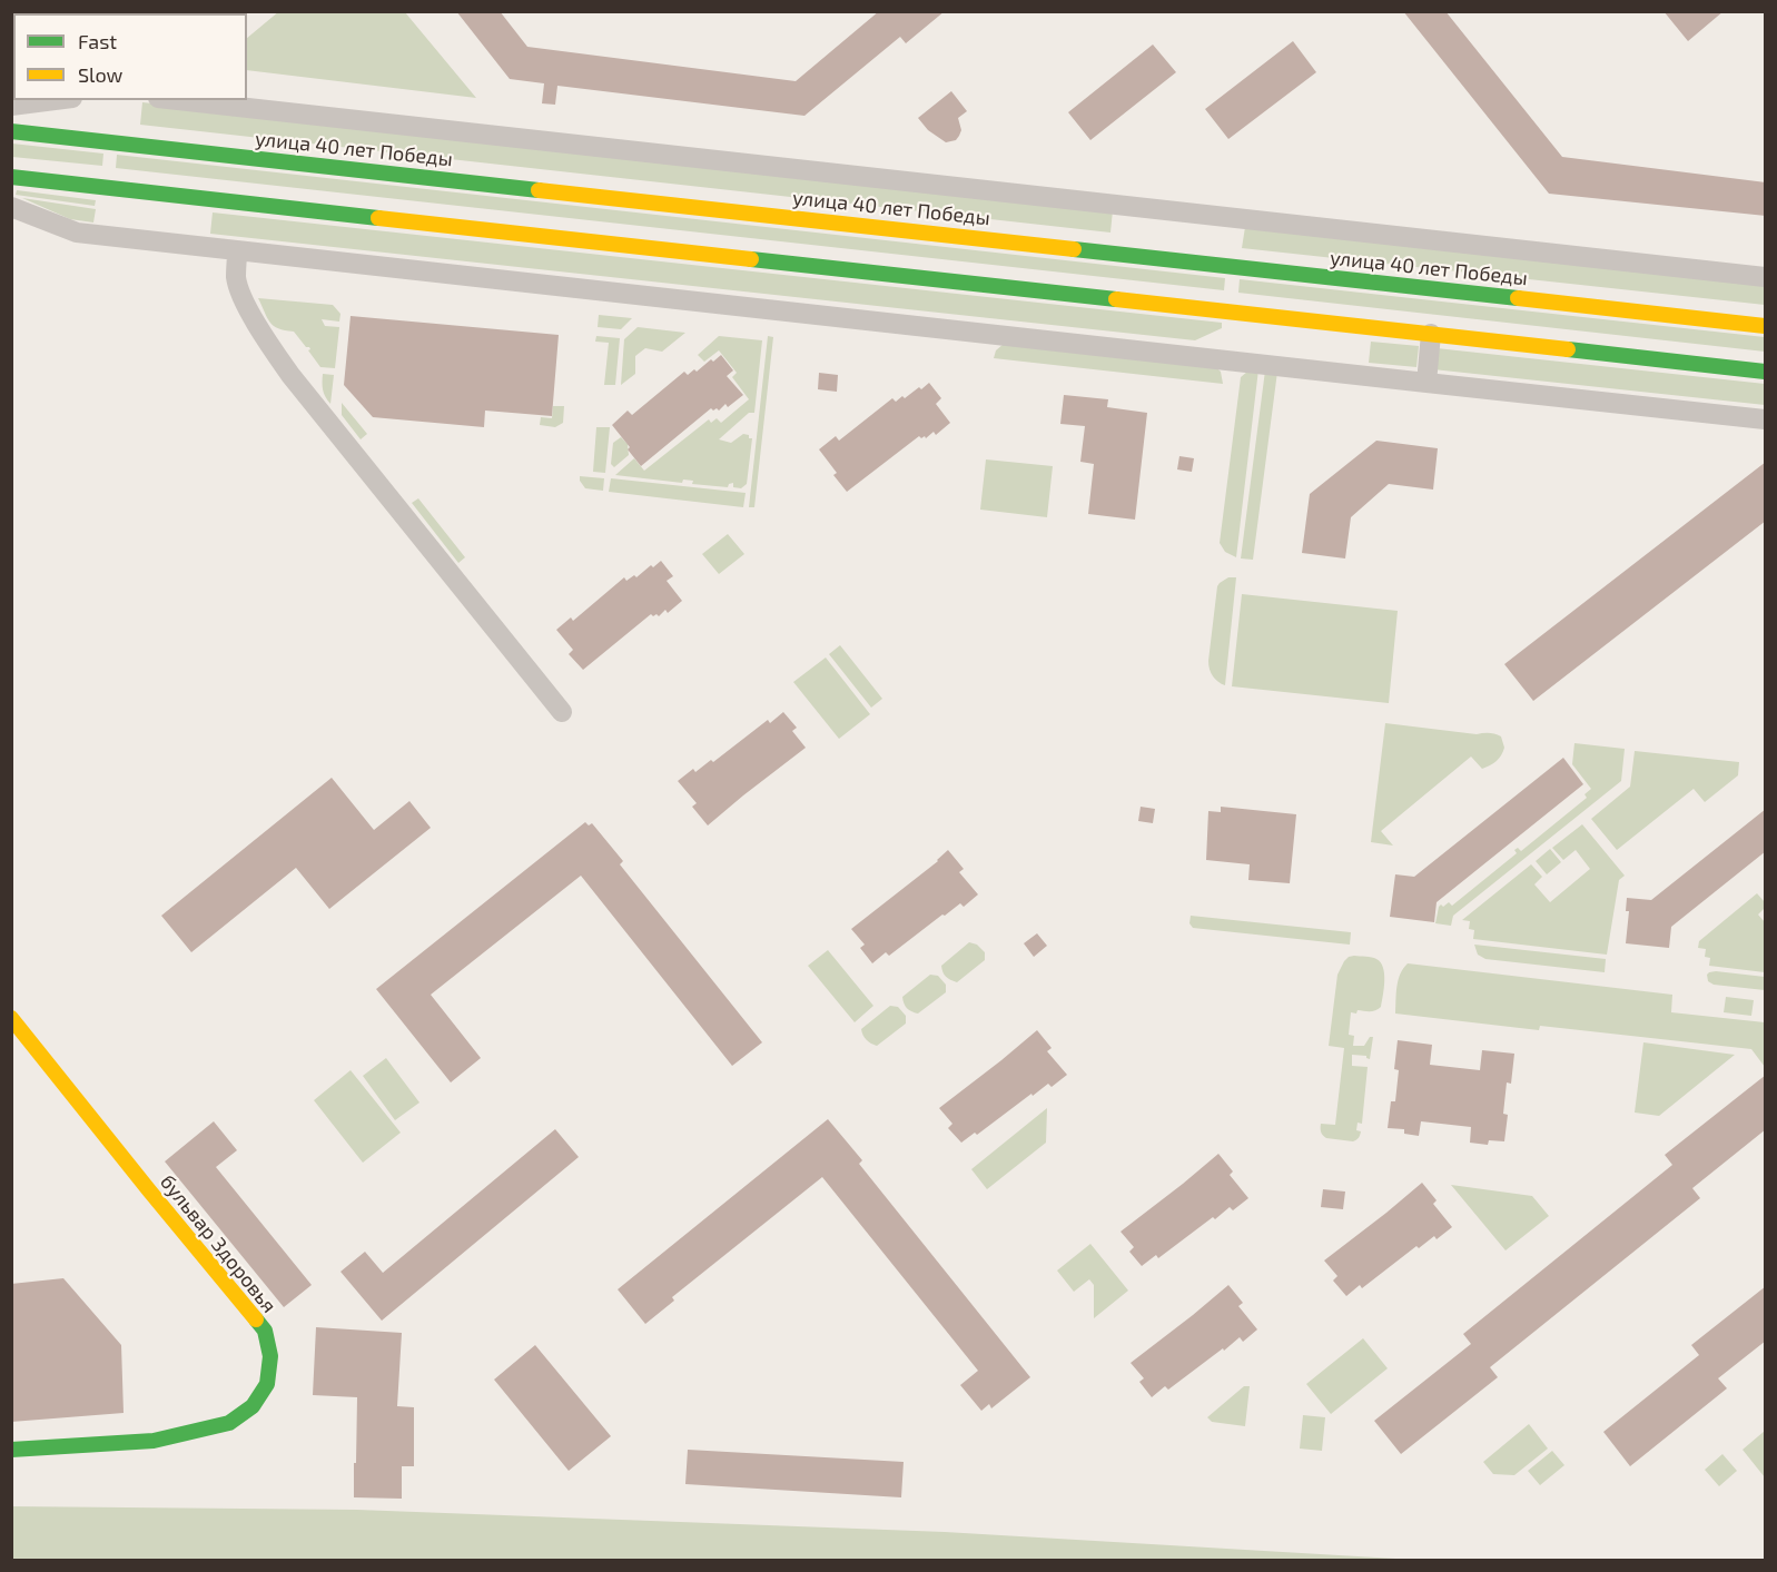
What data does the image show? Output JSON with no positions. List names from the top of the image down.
{
  "streets": {
    "main road": ["улица 40 лет Победы", "бульвар Здоровья"]
  },
  "legend": ["Fast", "Slow"]
}
